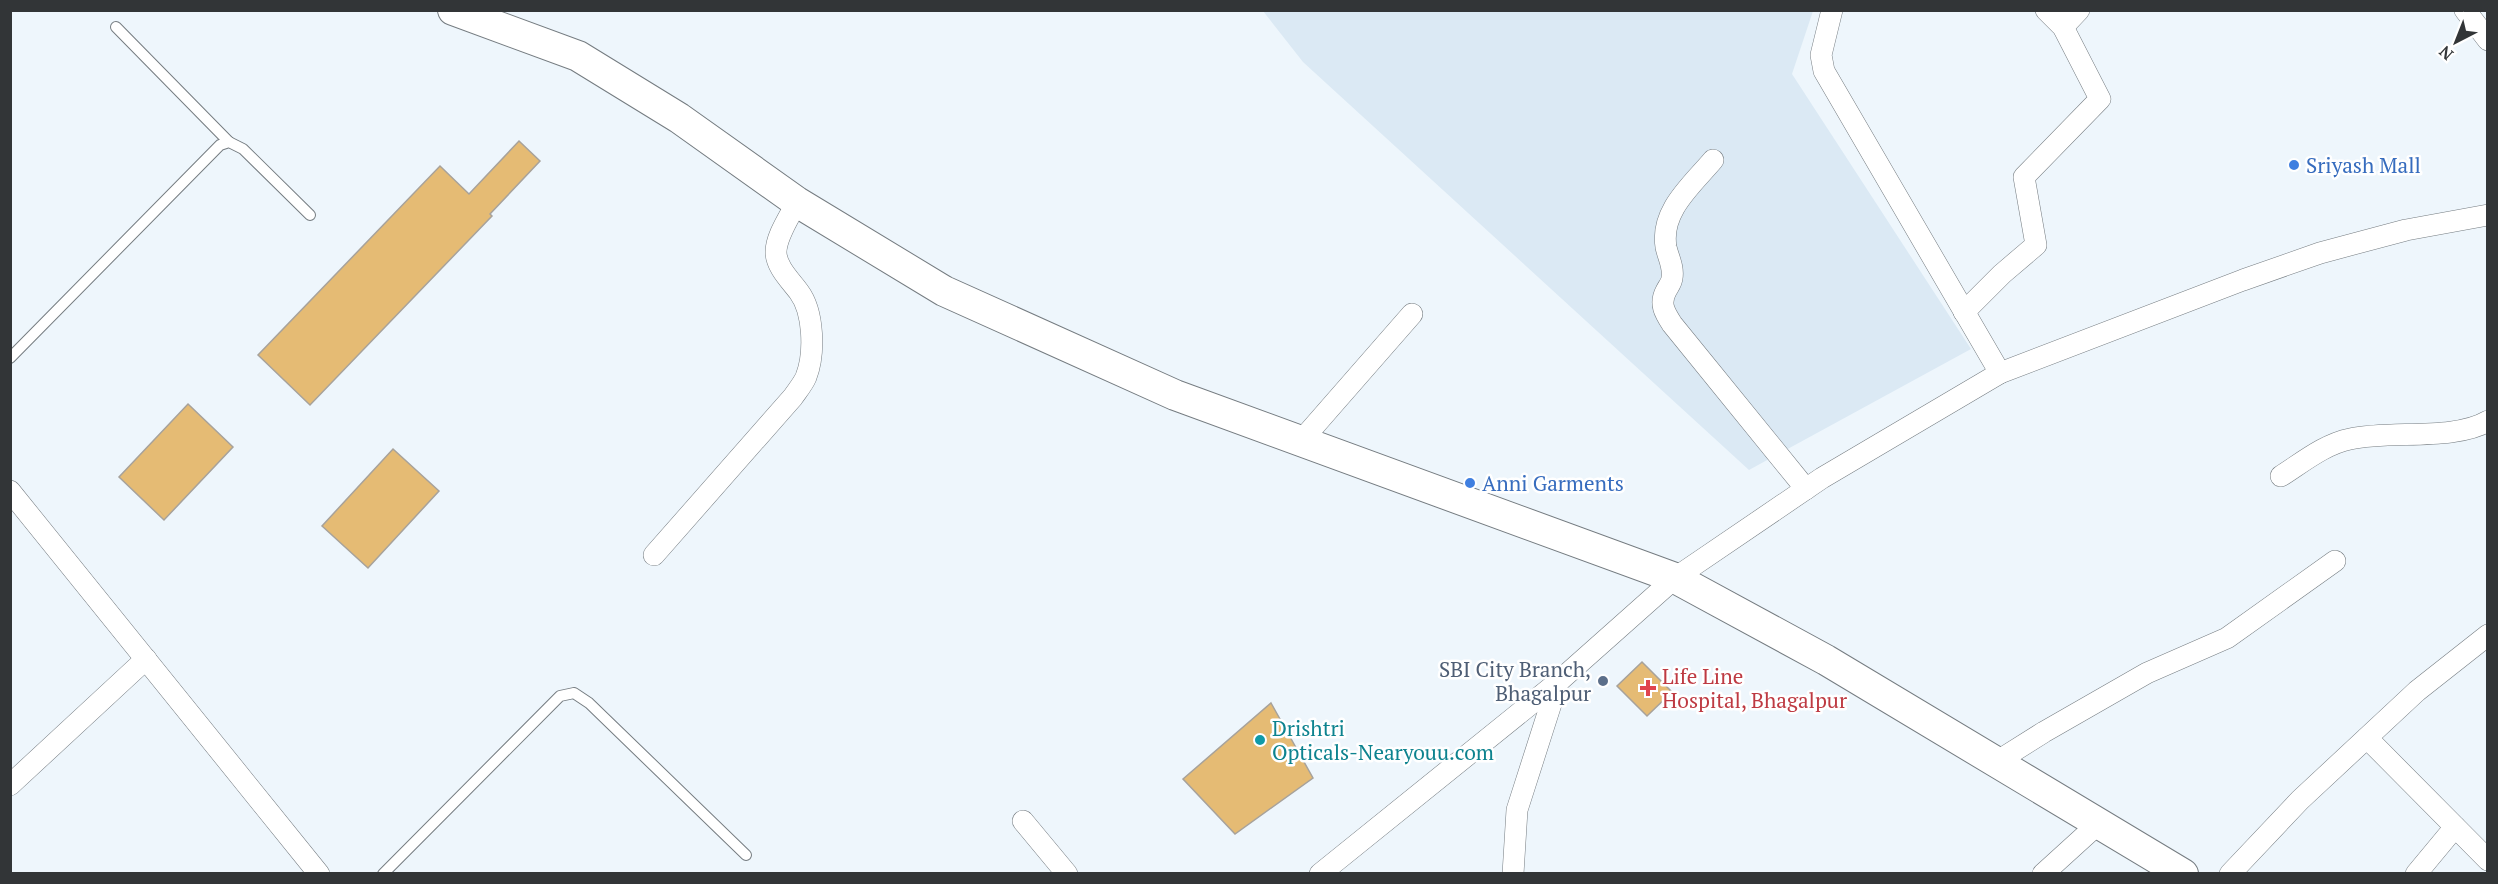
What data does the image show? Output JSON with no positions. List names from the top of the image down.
{
  "places": {
    "other": [
      "Sriyash Mall",
      "Anni Garments",
      "SBI City Branch, Bhagalpur",
      "Drishtri Opticals-Nearyouu.com"
    ],
    "health": ["Life Line Hospital, Bhagalpur"]
  },
  "north": "bottom left"
}
